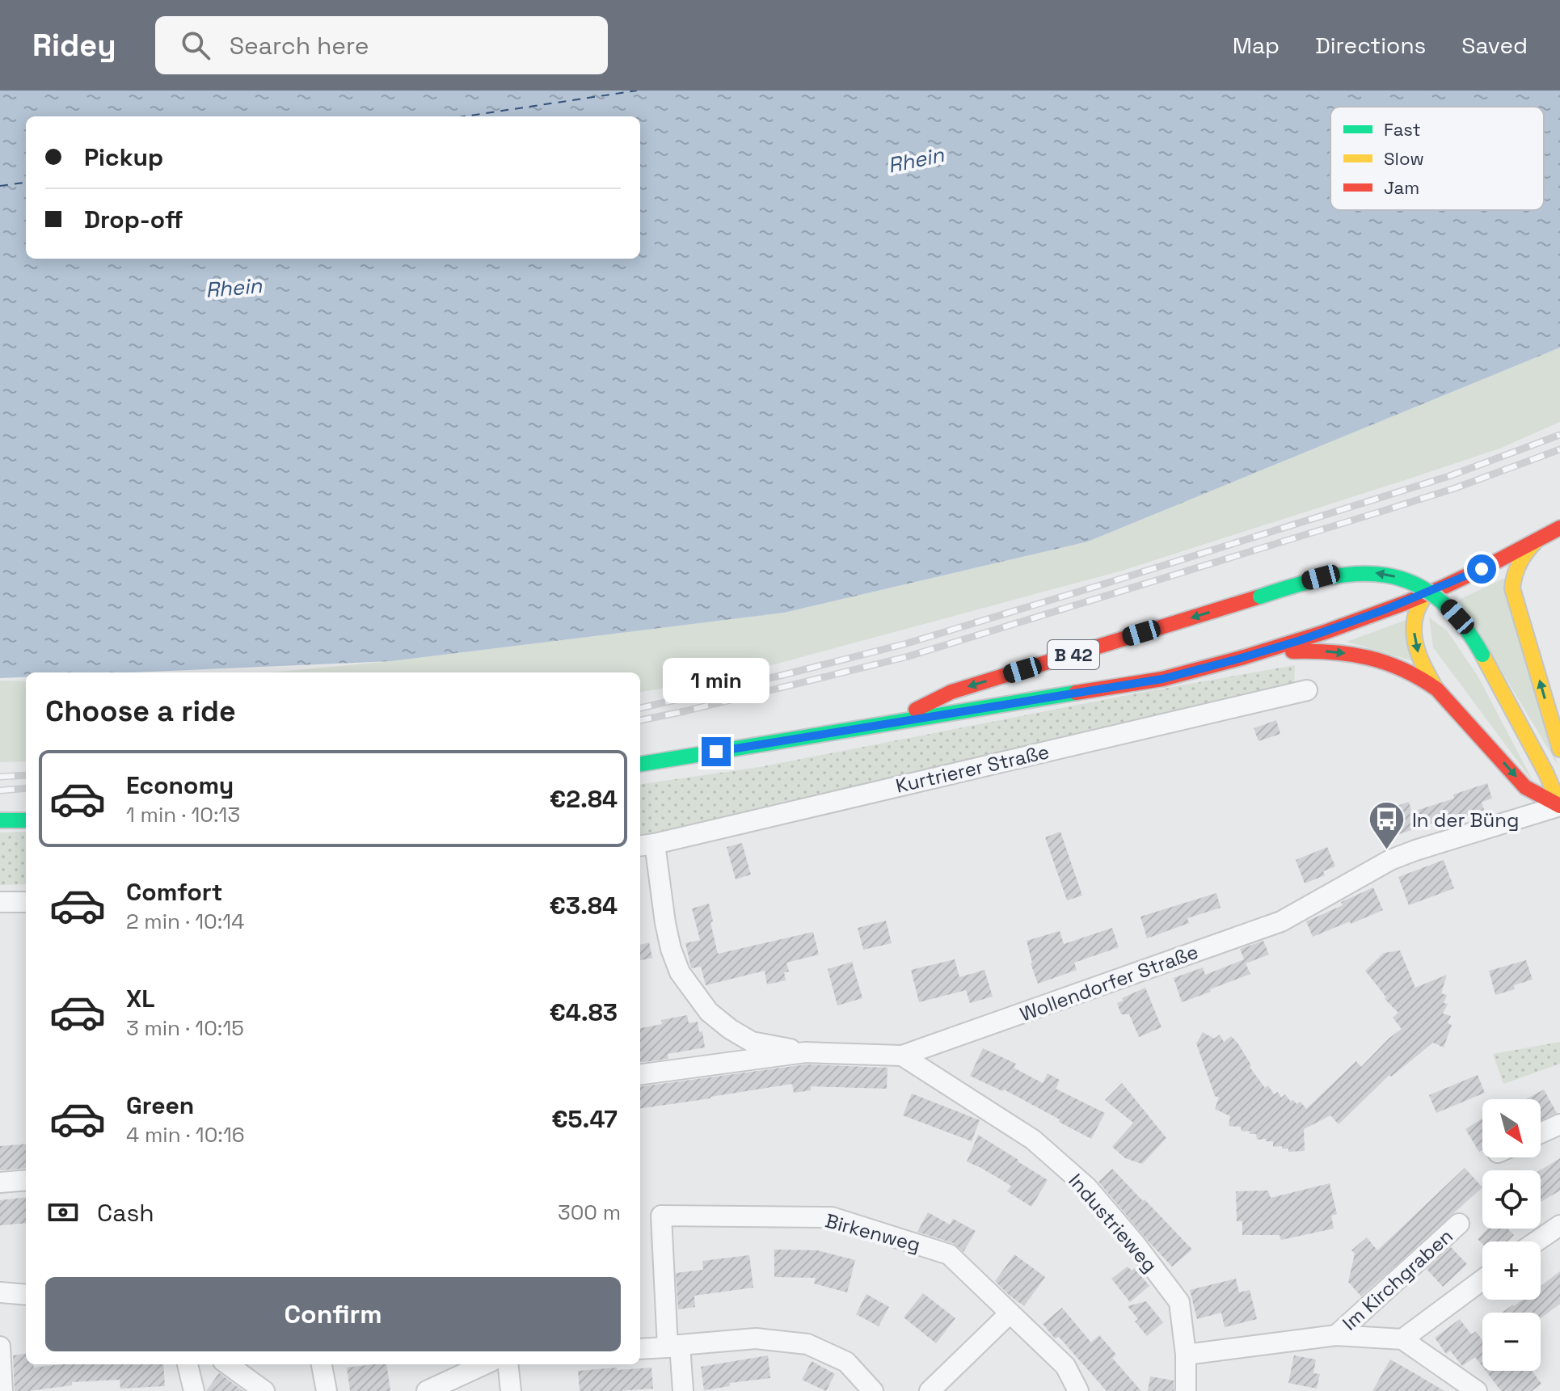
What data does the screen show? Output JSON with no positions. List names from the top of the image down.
{
  "streets": {
    "main road": ["B 42"],
    "street": [
      "Kurtrierer Straße",
      "Wollendorfer Straße",
      "Industrieweg",
      "Birkenweg",
      "Im Kirchgraben"
    ]
  },
  "crossings": [
    ["B 42", "Wollendorfer Straße"],
    ["Wollendorfer Straße", "Industrieweg"],
    ["Industrieweg", "Im Kirchgraben"]
  ],
  "water": ["Rhein"],
  "places": {
    "bus stop": ["In der Büng"]
  },
  "legend": ["Fast", "Slow", "Jam"],
  "north": "bottom right",
  "page": {
    "header": "Ridey",
    "search": "Search here",
    "nav": ["Map", "Directions", "Saved"],
    "banner": ["Pickup", "Drop-off"],
    "bubble": "1 min",
    "heading": "Choose a ride",
    "list": [
      {
        "name": "Economy",
        "note": "1 min · 10:13",
        "value": "€2.84"
      },
      {
        "name": "Comfort",
        "note": "2 min · 10:14",
        "value": "€3.84"
      },
      {
        "name": "XL",
        "note": "3 min · 10:15",
        "value": "€4.83"
      },
      {
        "name": "Green",
        "note": "4 min · 10:16",
        "value": "€5.47"
      }
    ],
    "map_buttons": ["+", "−"],
    "pay": ["Cash", "300 m"],
    "buttons": "Confirm"
  }
}
